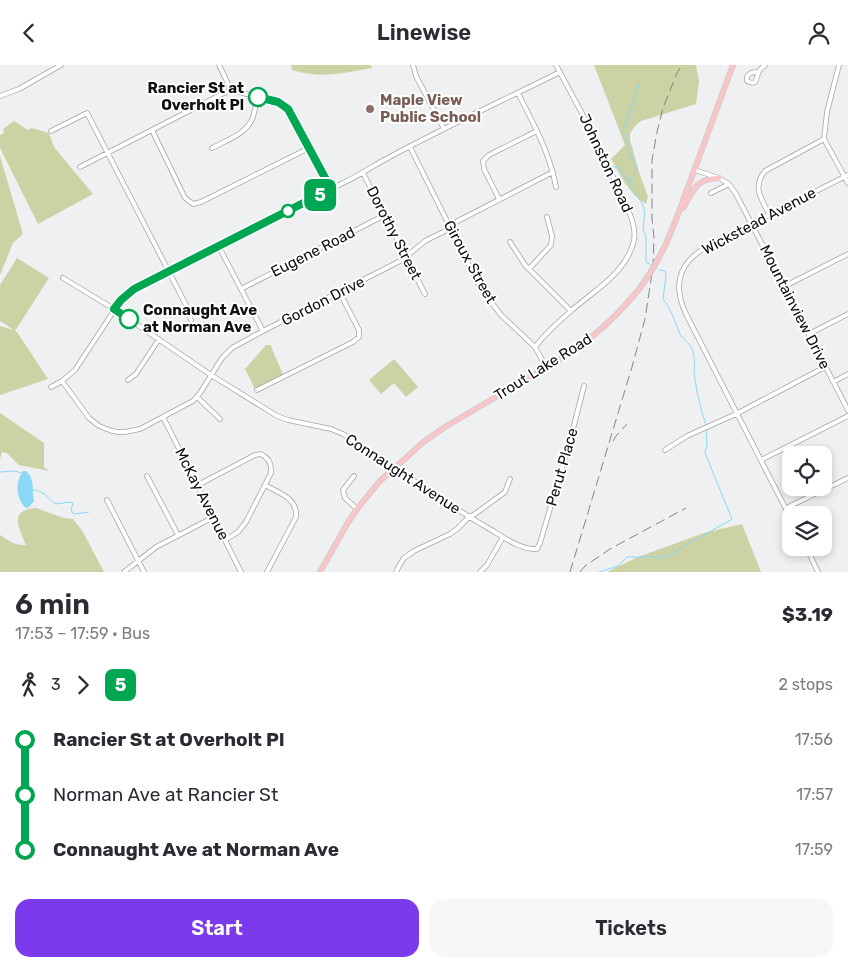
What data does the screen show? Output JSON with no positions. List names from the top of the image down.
{
  "streets": {
    "main road": ["Trout Lake Road"],
    "street": [
      "Johnston Road",
      "Wickstead Avenue",
      "Dorothy Street",
      "Eugene Road",
      "Giroux Street",
      "Gordon Drive",
      "Mountainview Drive",
      "Perut Place",
      "Connaught Avenue",
      "McKay Avenue"
    ]
  },
  "crossings": [
    ["Johnston Road", "Giroux Street"],
    ["Wickstead Avenue", "Mountainview Drive"],
    ["Dorothy Street", "Eugene Road"],
    ["Dorothy Street", "Gordon Drive"],
    ["Giroux Street", "Gordon Drive"],
    ["Giroux Street", "Trout Lake Road"],
    ["Gordon Drive", "Connaught Avenue"],
    ["Gordon Drive", "McKay Avenue"],
    ["Mountainview Drive", "Trout Lake Road"],
    ["Trout Lake Road", "Connaught Avenue"],
    ["Perut Place", "Connaught Avenue"]
  ],
  "places": ["Rancier St at Overholt Pl", "Maple View Public School", "Connaught Ave at Norman Ave"],
  "lines": ["bus line 5"],
  "page": {
    "header": "Linewise",
    "on_map": "5",
    "heading": ["6 min", "17:53 – 17:59 · Bus", "$3.19"],
    "legs": ["3", "5", "2 stops"],
    "list": [
      {
        "name": "Rancier St at Overholt Pl",
        "value": "17:56"
      },
      {
        "name": "Norman Ave at Rancier St",
        "value": "17:57"
      },
      {
        "name": "Connaught Ave at Norman Ave",
        "value": "17:59"
      }
    ],
    "buttons": ["Start", "Tickets"]
  }
}
